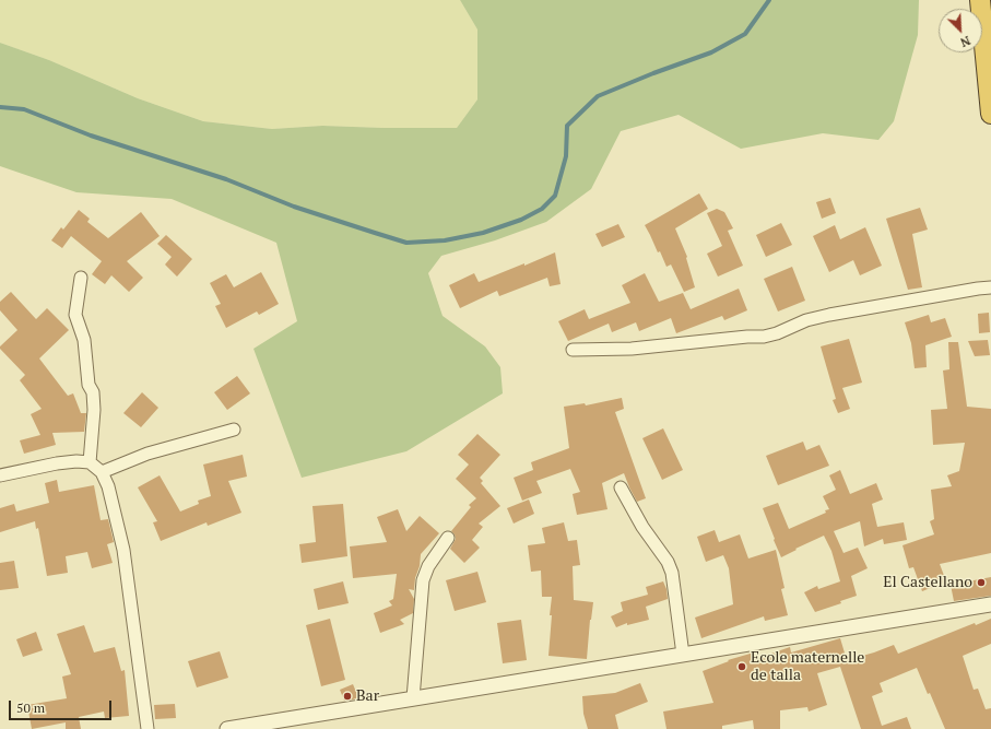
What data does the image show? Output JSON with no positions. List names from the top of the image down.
{
  "places": ["El Castellano", "Ecole maternelle de talla", "Bar"],
  "scale_bar": "50 m",
  "north": "bottom right"
}
